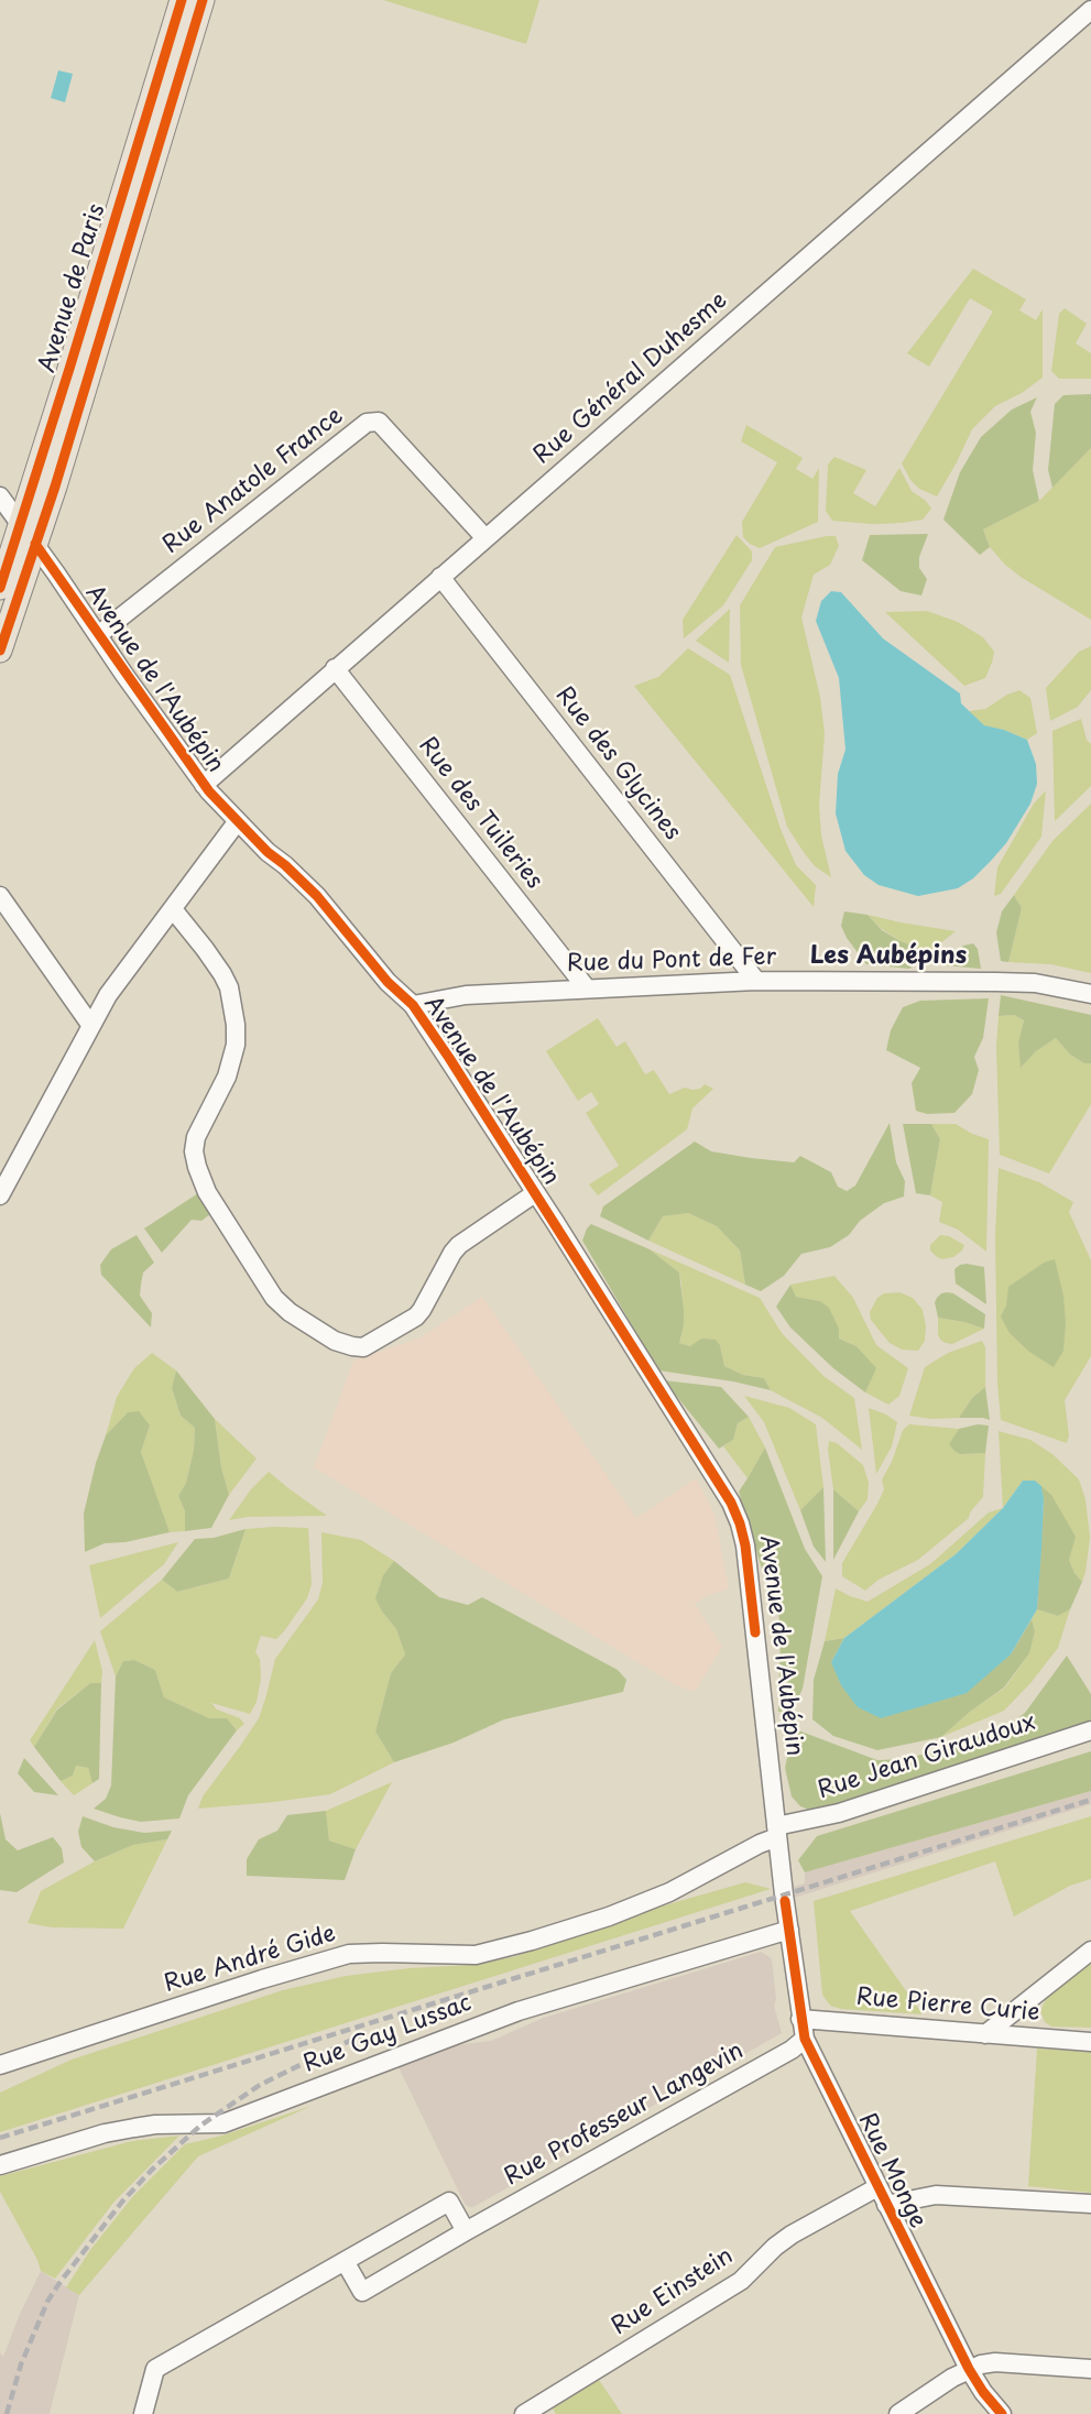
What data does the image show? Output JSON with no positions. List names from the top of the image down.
{
  "streets": {
    "main road": ["Avenue de Paris"],
    "street": [
      "Rue Général Duhesme",
      "Rue Anatole France",
      "Avenue de l'Aubépin",
      "Rue des Glycines",
      "Rue des Tuileries",
      "Rue du Pont de Fer",
      "Rue Jean Giraudoux",
      "Rue André Gide",
      "Rue Pierre Curie",
      "Rue Gay Lussac",
      "Rue Professeur Langevin",
      "Rue Monge",
      "Rue Einstein"
    ]
  },
  "crossings": [
    ["Avenue de Paris", "Avenue de l'Aubépin"],
    ["Rue Général Duhesme", "Rue Anatole France"],
    ["Rue Général Duhesme", "Avenue de l'Aubépin"],
    ["Rue Général Duhesme", "Rue des Glycines"],
    ["Rue Général Duhesme", "Rue des Tuileries"],
    ["Rue Anatole France", "Avenue de l'Aubépin"],
    ["Avenue de l'Aubépin", "Rue du Pont de Fer"],
    ["Avenue de l'Aubépin", "Rue Jean Giraudoux"],
    ["Avenue de l'Aubépin", "Rue André Gide"],
    ["Avenue de l'Aubépin", "Rue Gay Lussac"],
    ["Avenue de l'Aubépin", "Rue Monge"],
    ["Rue des Glycines", "Rue du Pont de Fer"],
    ["Rue des Tuileries", "Rue du Pont de Fer"],
    ["Rue Jean Giraudoux", "Rue André Gide"],
    ["Rue Pierre Curie", "Rue Monge"],
    ["Rue Gay Lussac", "Rue Monge"],
    ["Rue Professeur Langevin", "Rue Monge"],
    ["Rue Monge", "Rue Einstein"]
  ],
  "districts": ["Les Aubépins"]
}
